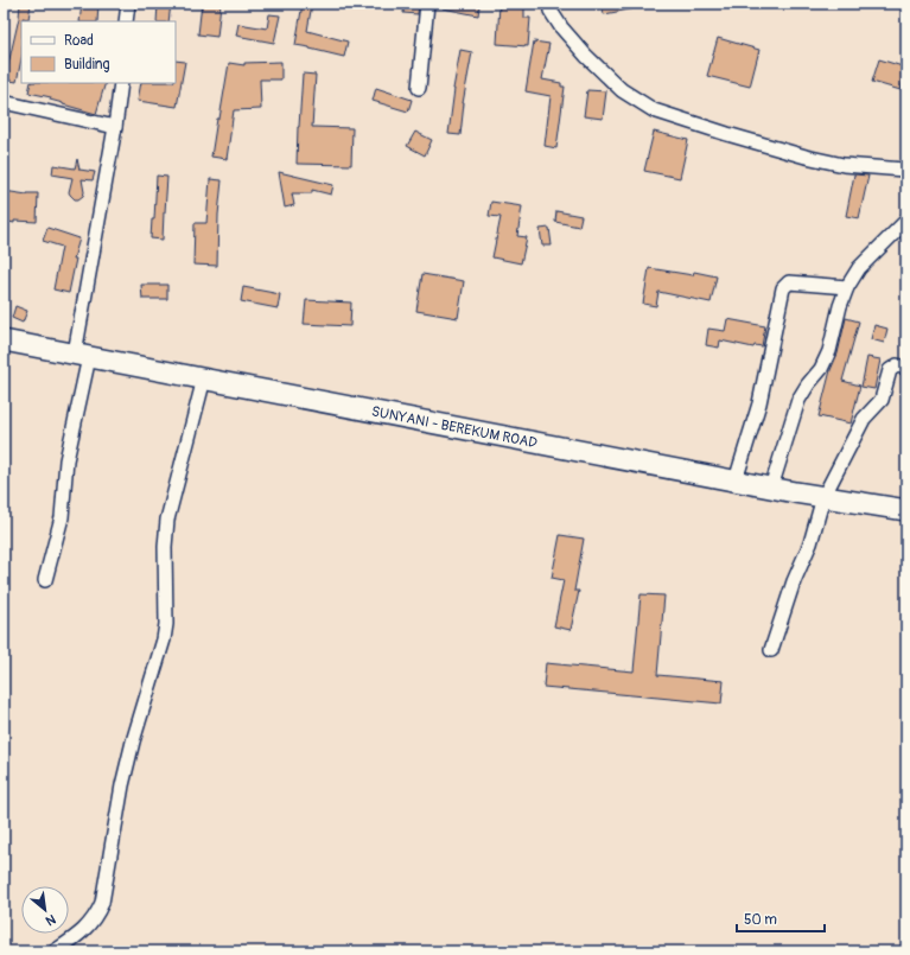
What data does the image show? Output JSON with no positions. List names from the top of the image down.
{
  "streets": {
    "main road": ["SUNYANI - BEREKUM ROAD"]
  },
  "legend": ["Road", "Building"],
  "scale_bar": "50 m",
  "north": "bottom right"
}
